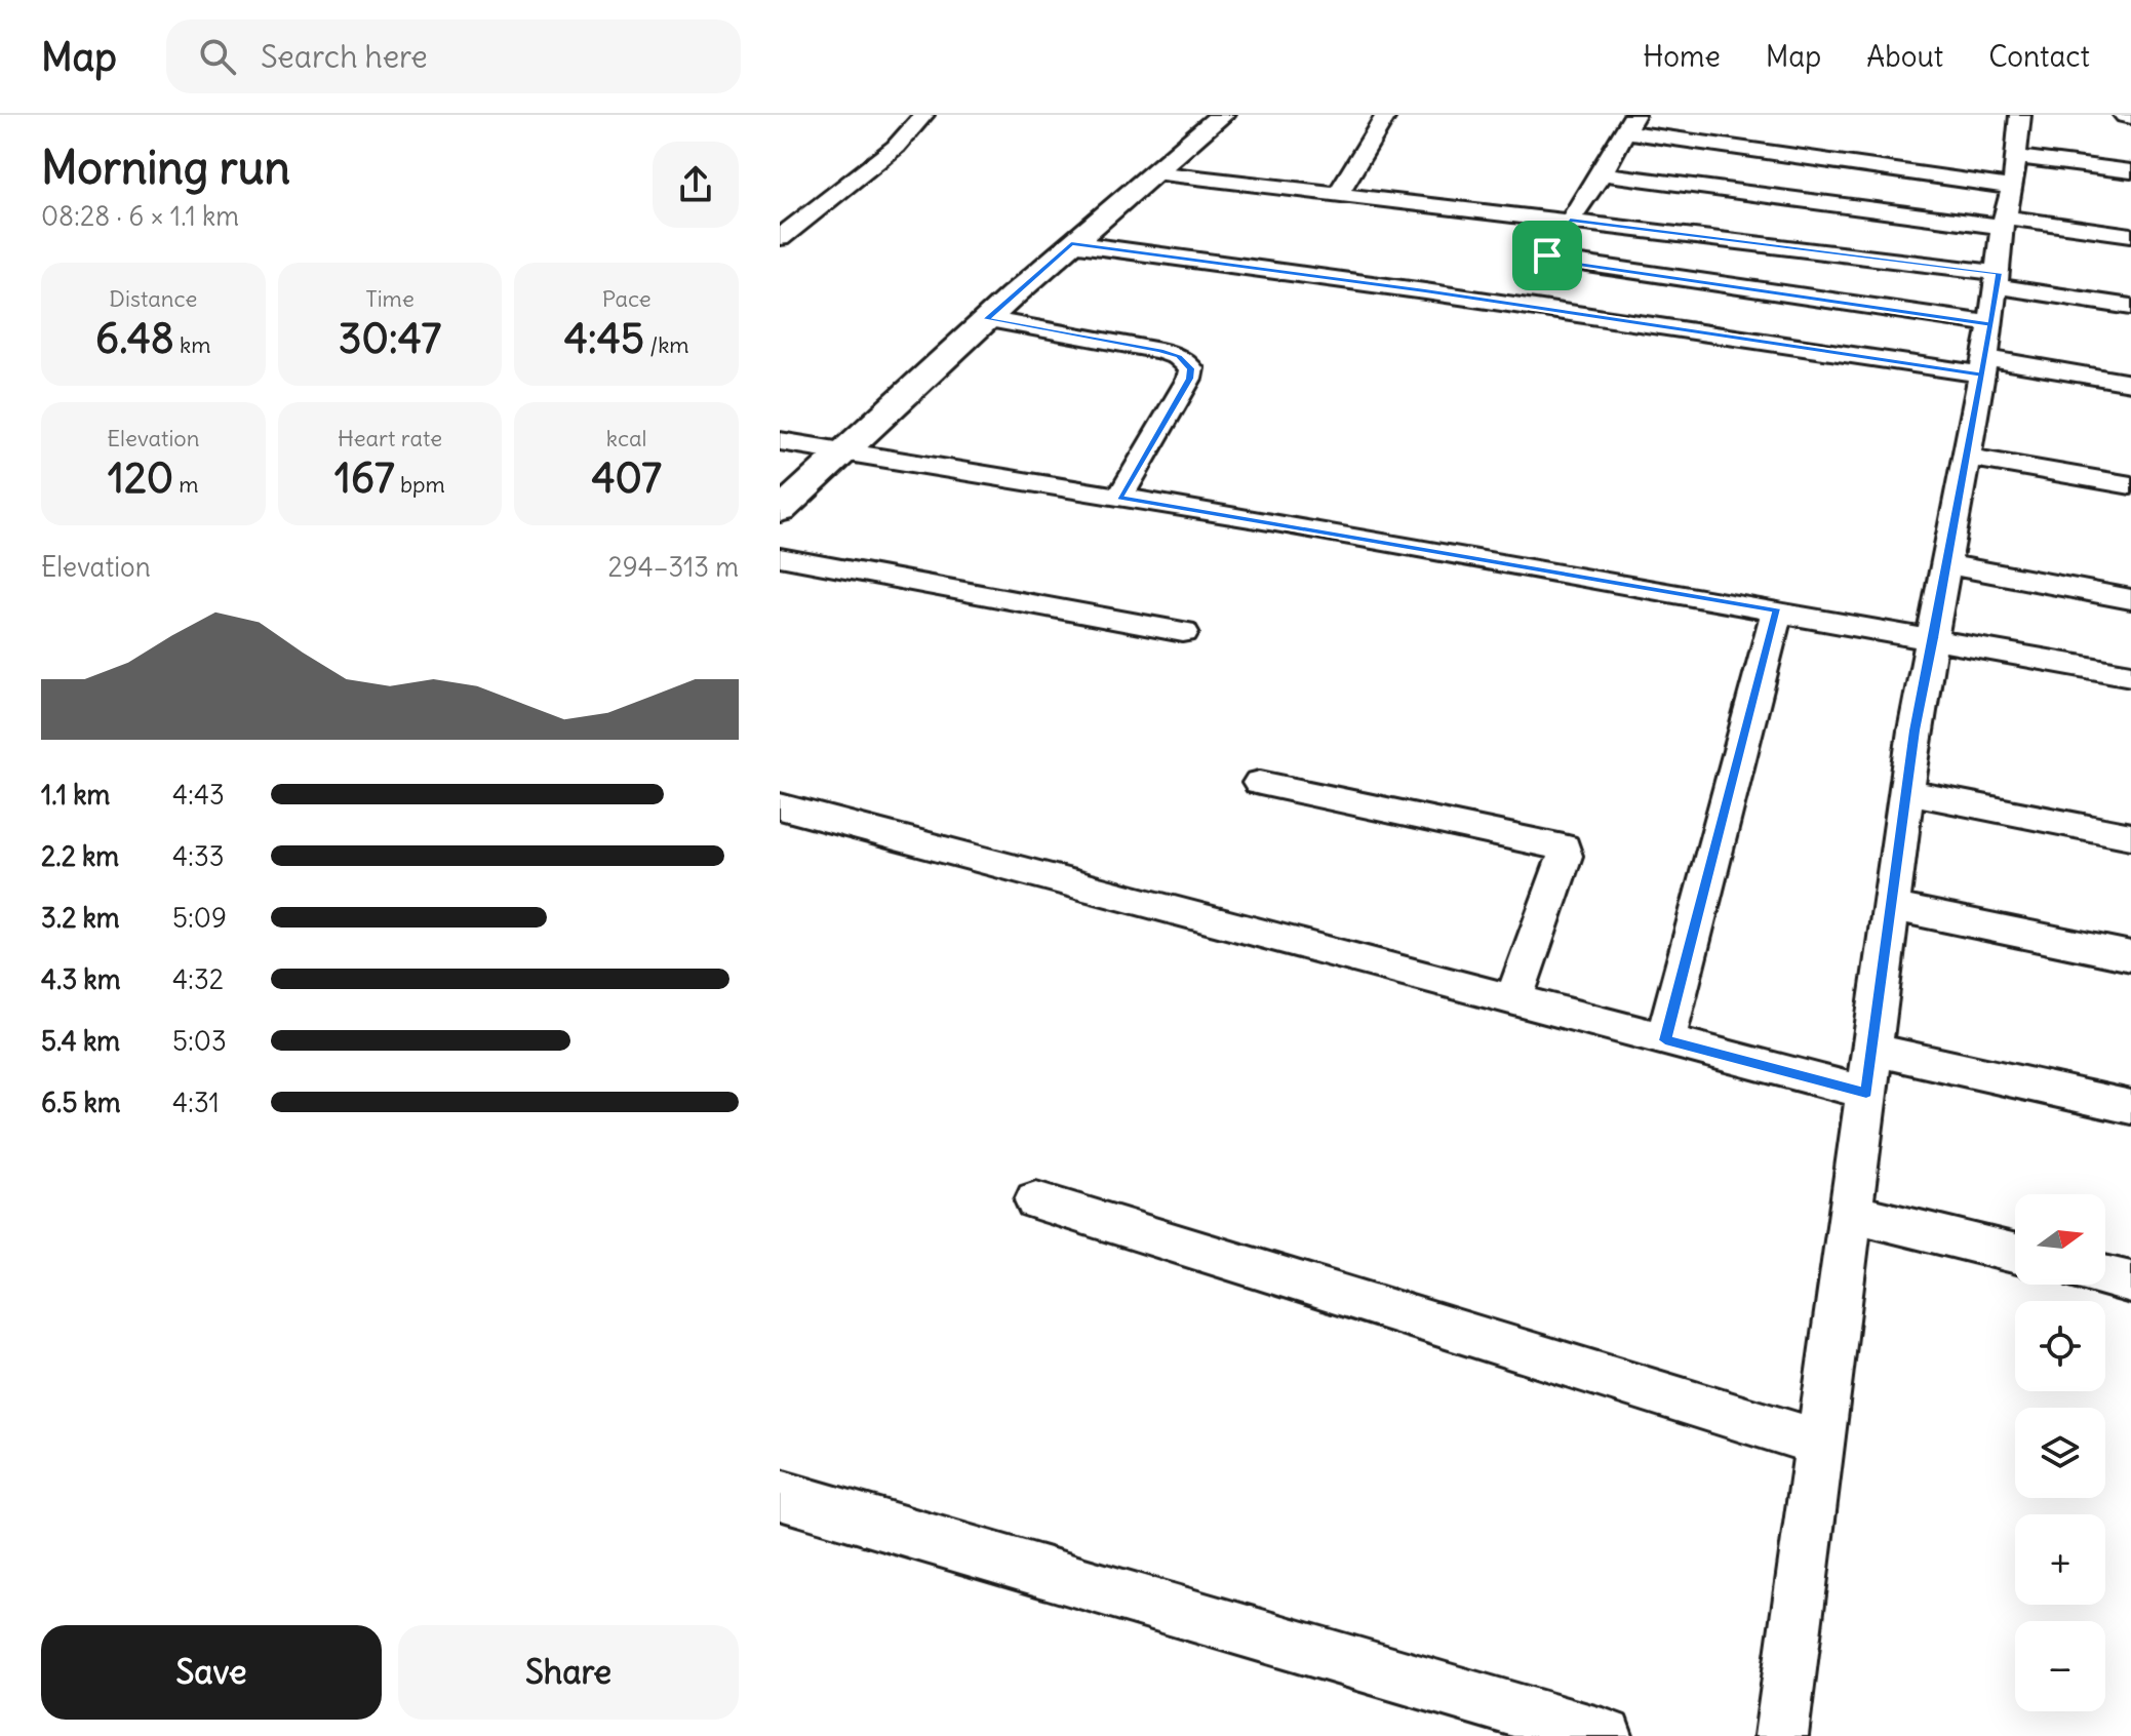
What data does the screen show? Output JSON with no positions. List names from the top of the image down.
{
  "north": "right",
  "page": {
    "header": "Map",
    "search": "Search here",
    "nav": [
      "Home",
      "Map",
      "About",
      "Contact"
    ],
    "heading": ["Morning run", "08:28 · 6 × 1.1 km"],
    "stats": [
      ["Distance", "6.48 km"],
      ["Time", "30:47"],
      ["Pace", "4:45 /km"],
      ["Elevation", "120 m"],
      ["Heart rate", "167 bpm"],
      ["kcal", "407"]
    ],
    "chart": ["Elevation", "294–313 m"],
    "list": [
      {
        "name": "1.1 km",
        "note": "4:43"
      },
      {
        "name": "2.2 km",
        "note": "4:33"
      },
      {
        "name": "3.2 km",
        "note": "5:09"
      },
      {
        "name": "4.3 km",
        "note": "4:32"
      },
      {
        "name": "5.4 km",
        "note": "5:03"
      },
      {
        "name": "6.5 km",
        "note": "4:31"
      }
    ],
    "map_buttons": ["+", "−"],
    "buttons": ["Save", "Share"]
  }
}
